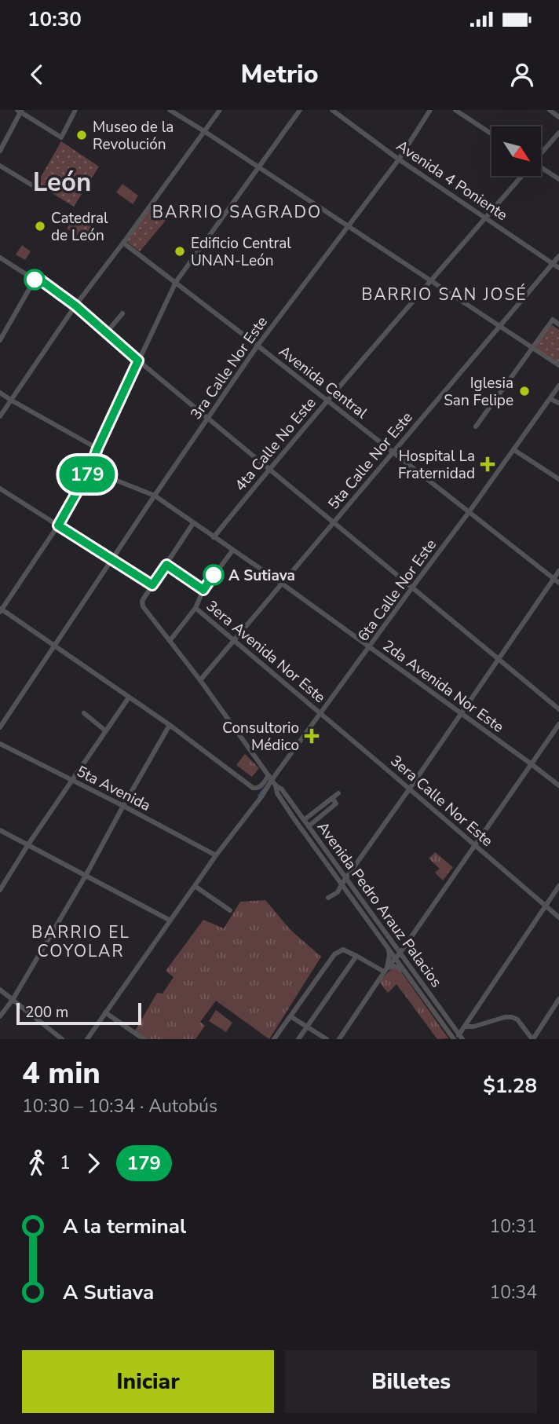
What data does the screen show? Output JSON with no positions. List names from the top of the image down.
{
  "streets": {
    "street": [
      "Avenida 4 Poniente",
      "3ra Calle Nor Este",
      "Avenida Central",
      "4ta Calle No Este",
      "5ta Calle Nor Este",
      "6ta Calle Nor Este",
      "3era Avenida Nor Este",
      "2da Avenida Nor Este",
      "5ta Avenida",
      "3era Calle Nor Este",
      "Avenida Pedro Arauz Palacios"
    ]
  },
  "crossings": [
    ["Avenida 4 Poniente", "3ra Calle Nor Este"],
    ["Avenida 4 Poniente", "4ta Calle No Este"],
    ["Avenida 4 Poniente", "5ta Calle Nor Este"],
    ["3ra Calle Nor Este", "Avenida Central"],
    ["3ra Calle Nor Este", "2da Avenida Nor Este"],
    ["Avenida Central", "4ta Calle No Este"],
    ["Avenida Central", "5ta Calle Nor Este"],
    ["Avenida Central", "6ta Calle Nor Este"],
    ["4ta Calle No Este", "2da Avenida Nor Este"],
    ["5ta Calle Nor Este", "3era Avenida Nor Este"],
    ["5ta Calle Nor Este", "2da Avenida Nor Este"],
    ["5ta Calle Nor Este", "Avenida Pedro Arauz Palacios"],
    ["6ta Calle Nor Este", "3era Avenida Nor Este"],
    ["6ta Calle Nor Este", "2da Avenida Nor Este"],
    ["6ta Calle Nor Este", "5ta Avenida"],
    ["6ta Calle Nor Este", "3era Calle Nor Este"],
    ["6ta Calle Nor Este", "Avenida Pedro Arauz Palacios"],
    ["3era Avenida Nor Este", "3era Calle Nor Este"]
  ],
  "districts": [
    "León",
    "BARRIO SAGRADO",
    "BARRIO SAN JOSÉ",
    "BARRIO EL COYOLAR"
  ],
  "places": {
    "other": [
      "Museo de la Revolución",
      "Catedral de León",
      "Edificio Central UNAN-León",
      "Iglesia San Felipe",
      "A Sutiava"
    ],
    "health": ["Hospital La Fraternidad", "Consultorio Médico"]
  },
  "lines": ["bus line 179"],
  "scale_bar": "200 m",
  "north": "bottom right",
  "page": {
    "status": "10:30",
    "header": "Metrio",
    "on_map": "179",
    "scale": "200 m",
    "heading": ["4 min", "10:30 – 10:34 · Autobús", "$1.28"],
    "legs": ["1", "179"],
    "list": [
      {
        "name": "A la terminal",
        "value": "10:31"
      },
      {
        "name": "A Sutiava",
        "value": "10:34"
      }
    ],
    "buttons": ["Iniciar", "Billetes"]
  }
}
